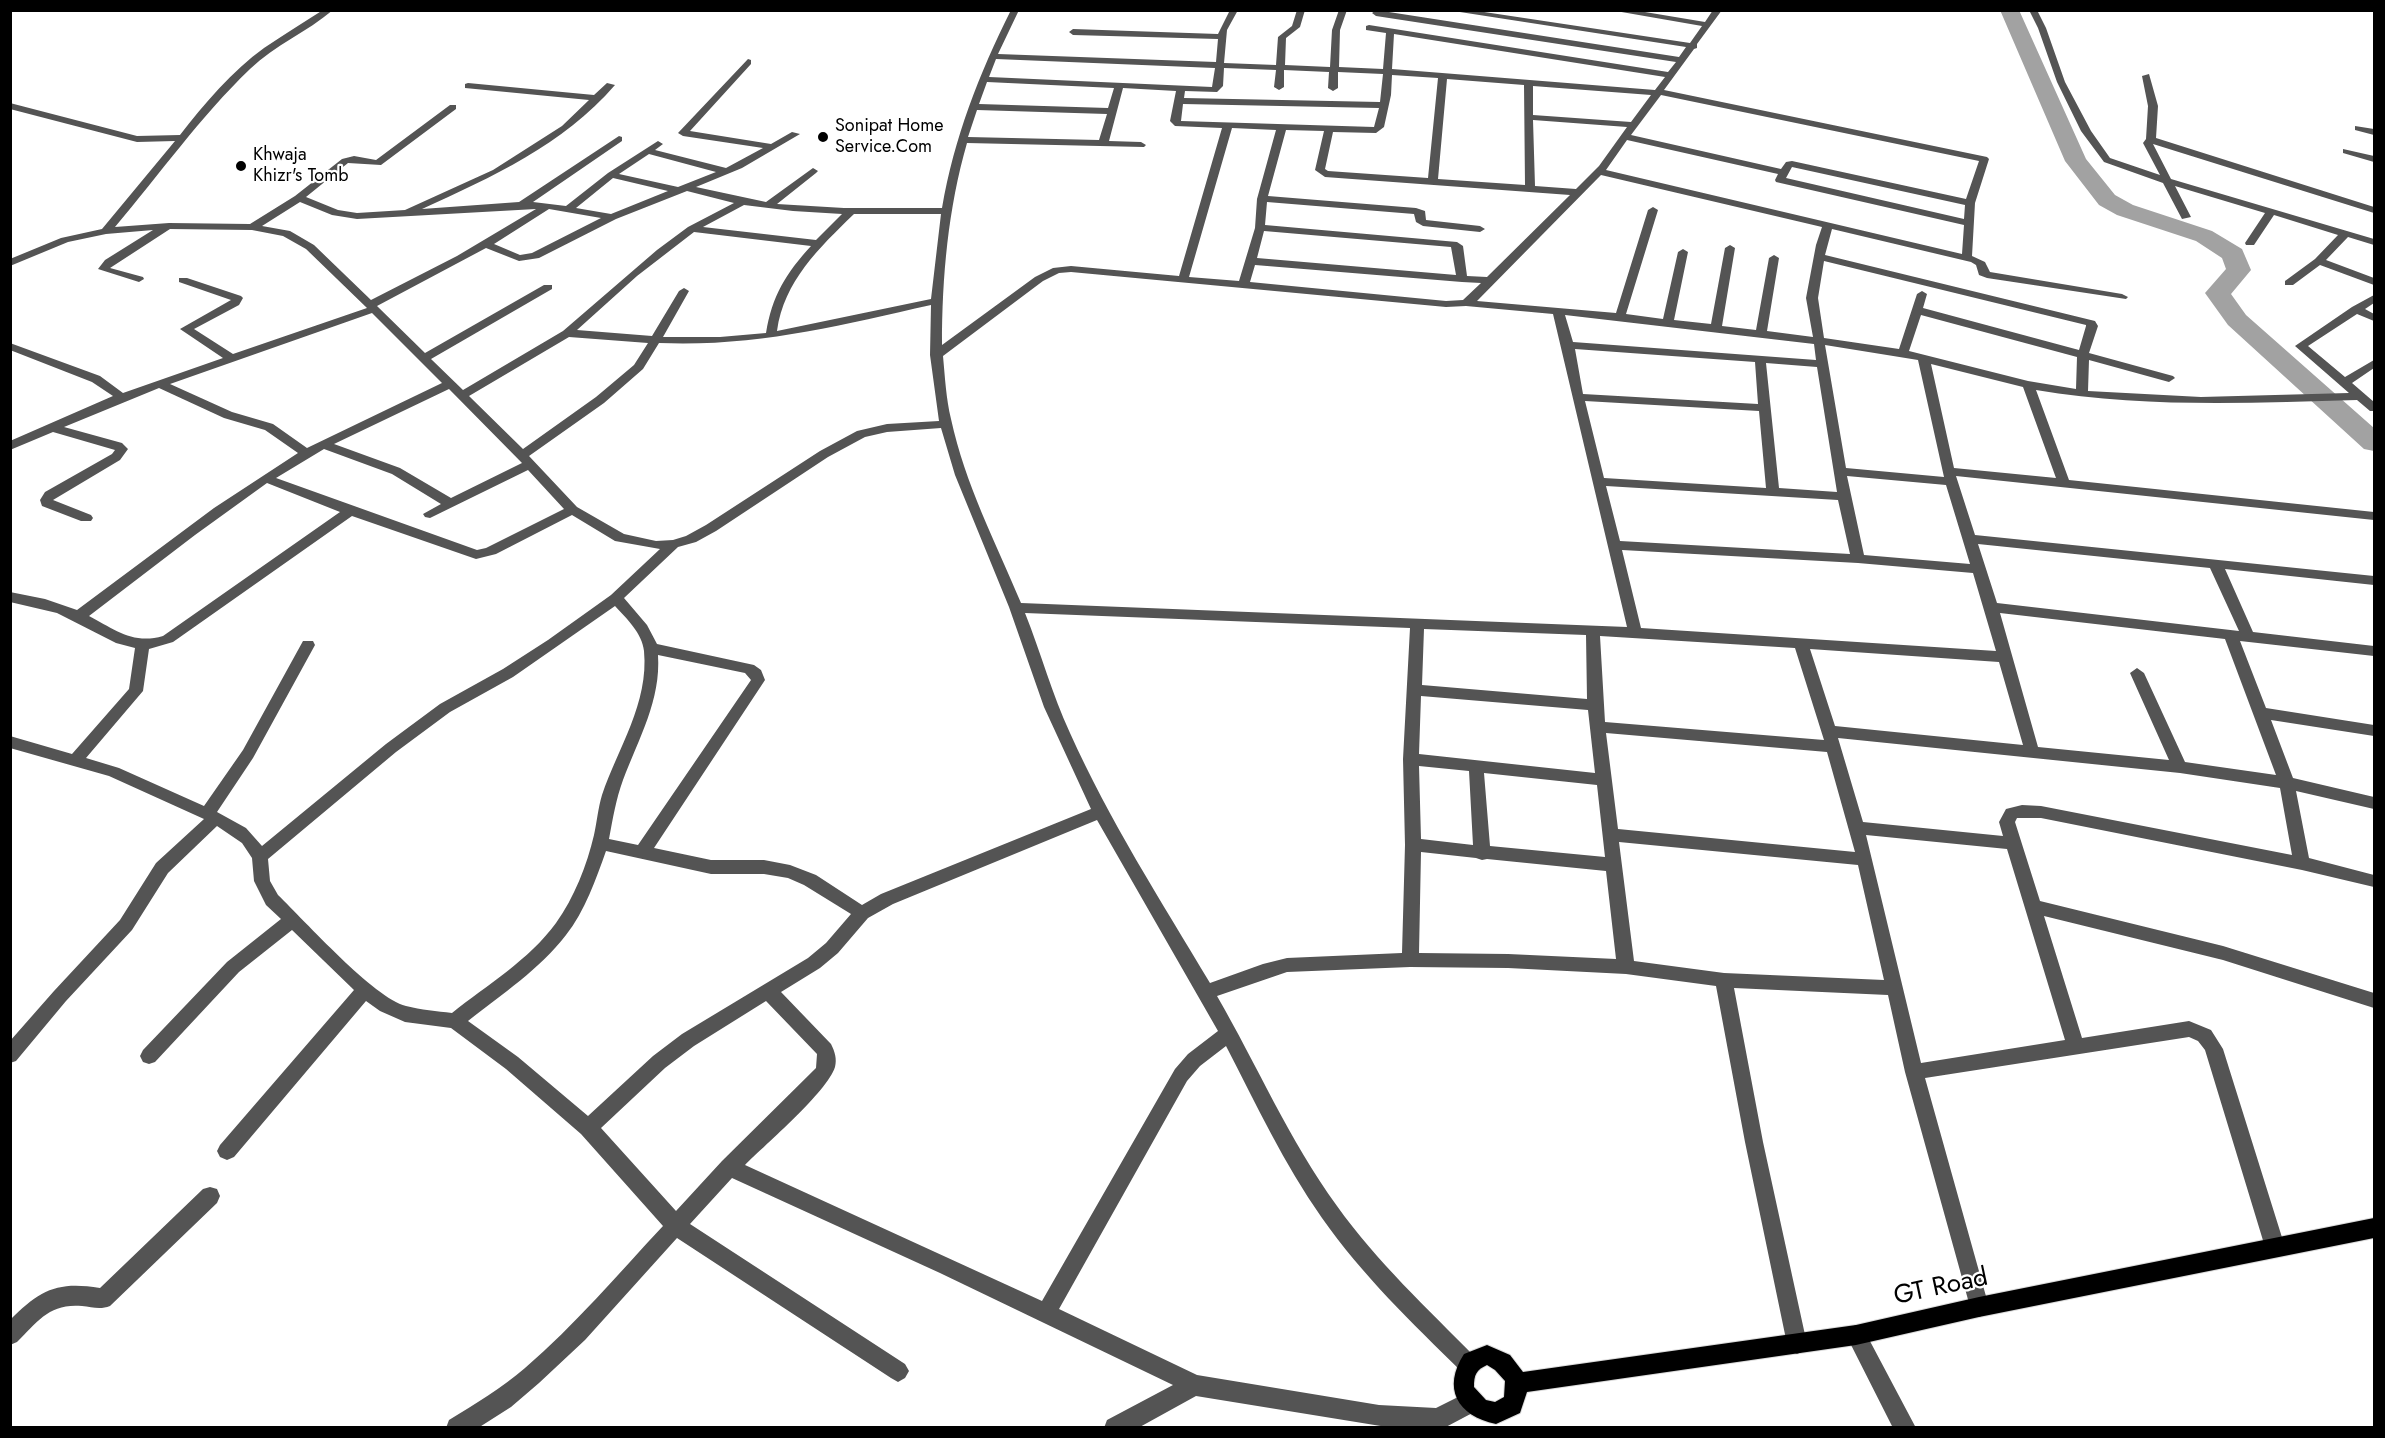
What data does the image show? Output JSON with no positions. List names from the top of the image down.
{
  "streets": {
    "main road": ["GT Road"]
  },
  "places": ["Sonipat Home Service.Com", "Khwaja Khizr's Tomb"]
}
